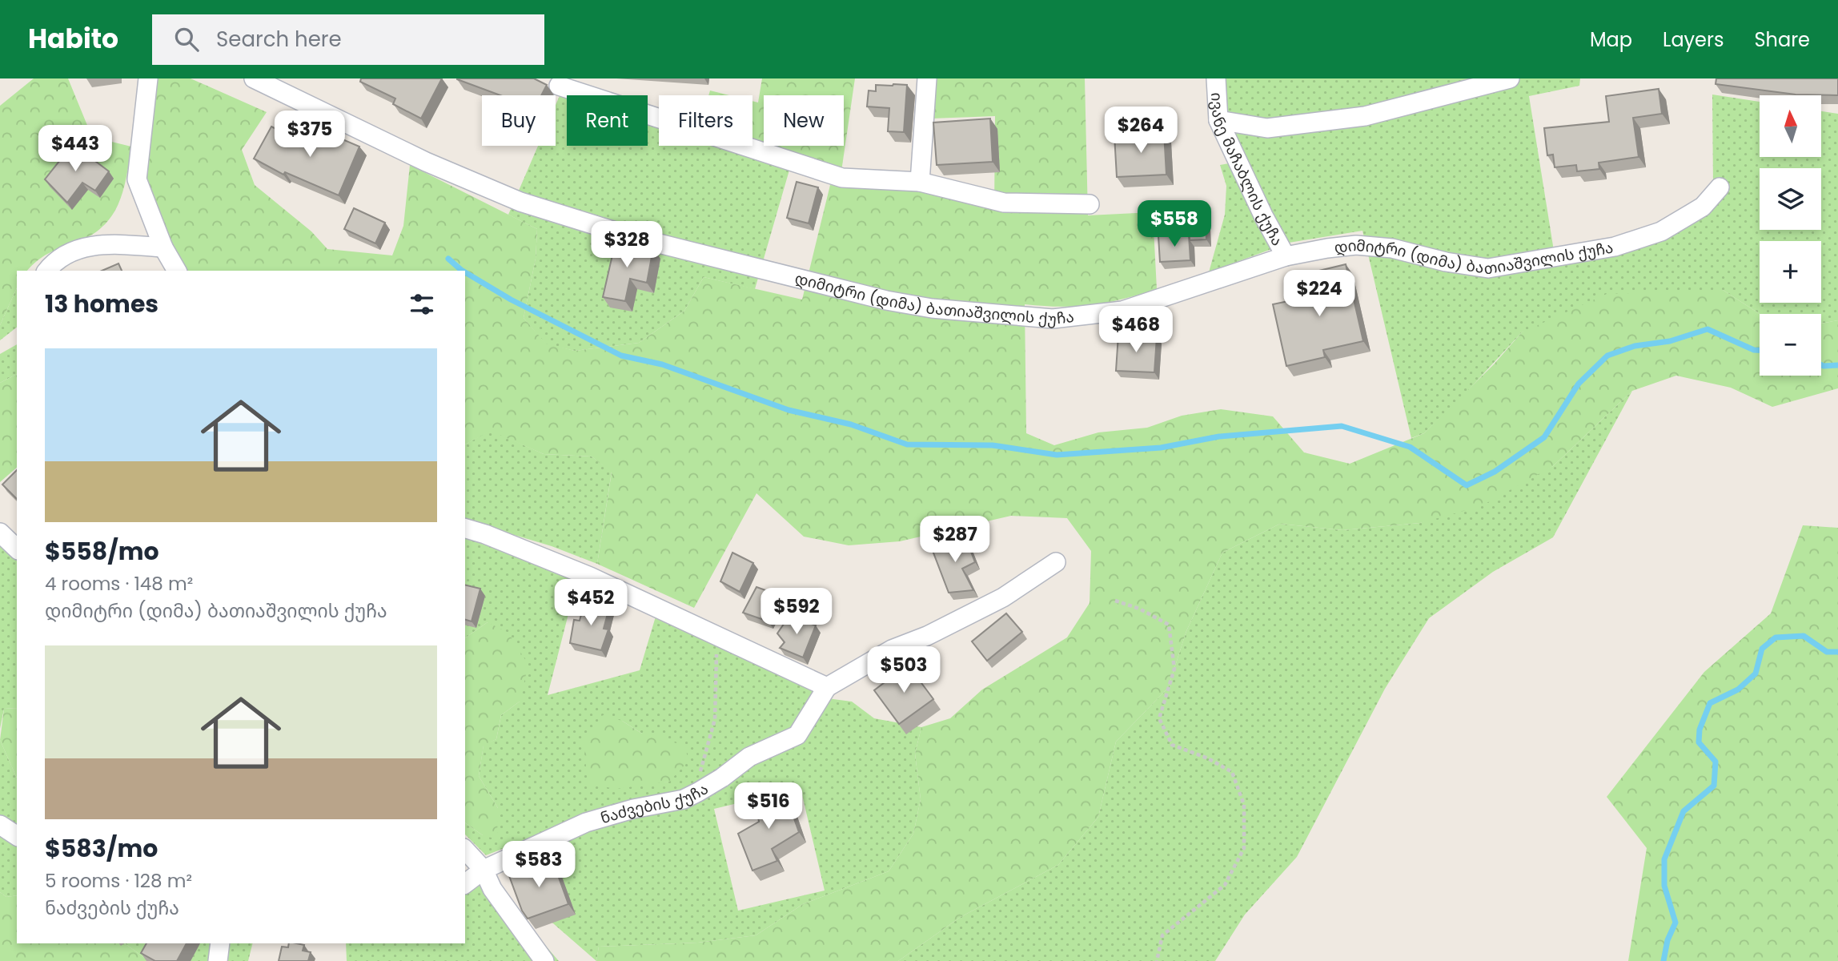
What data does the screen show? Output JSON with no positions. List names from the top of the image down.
{
  "streets": {
    "street": ["ივანე მაჩაბლის ქუჩა", "დიმიტრი (დიმა) ბათიაშვილის ქუჩა", "ნაძვების ქუჩა"]
  },
  "crossings": [
    ["ივანე მაჩაბლის ქუჩა", "დიმიტრი (დიმა) ბათიაშვილის ქუჩა"]
  ],
  "north": "top",
  "page": {
    "header": "Habito",
    "search": "Search here",
    "nav": ["Map", "Layers", "Share"],
    "map_buttons": ["+", "−"],
    "chip": [
      "Buy",
      "Rent",
      "Filters",
      "New"
    ],
    "price": [
      "$264",
      "$375",
      "$443",
      "$558",
      "$328",
      "$224",
      "$468",
      "$287",
      "$452",
      "$592",
      "$503",
      "$516",
      "$583"
    ],
    "heading": "13 homes",
    "list": [
      {
        "name": "$558/mo",
        "note": "4 rooms · 148 m² · დიმიტრი (დიმა) ბათიაშვილის ქუჩა"
      },
      {
        "name": "$583/mo",
        "note": "5 rooms · 128 m² · ნაძვების ქუჩა"
      }
    ]
  }
}
